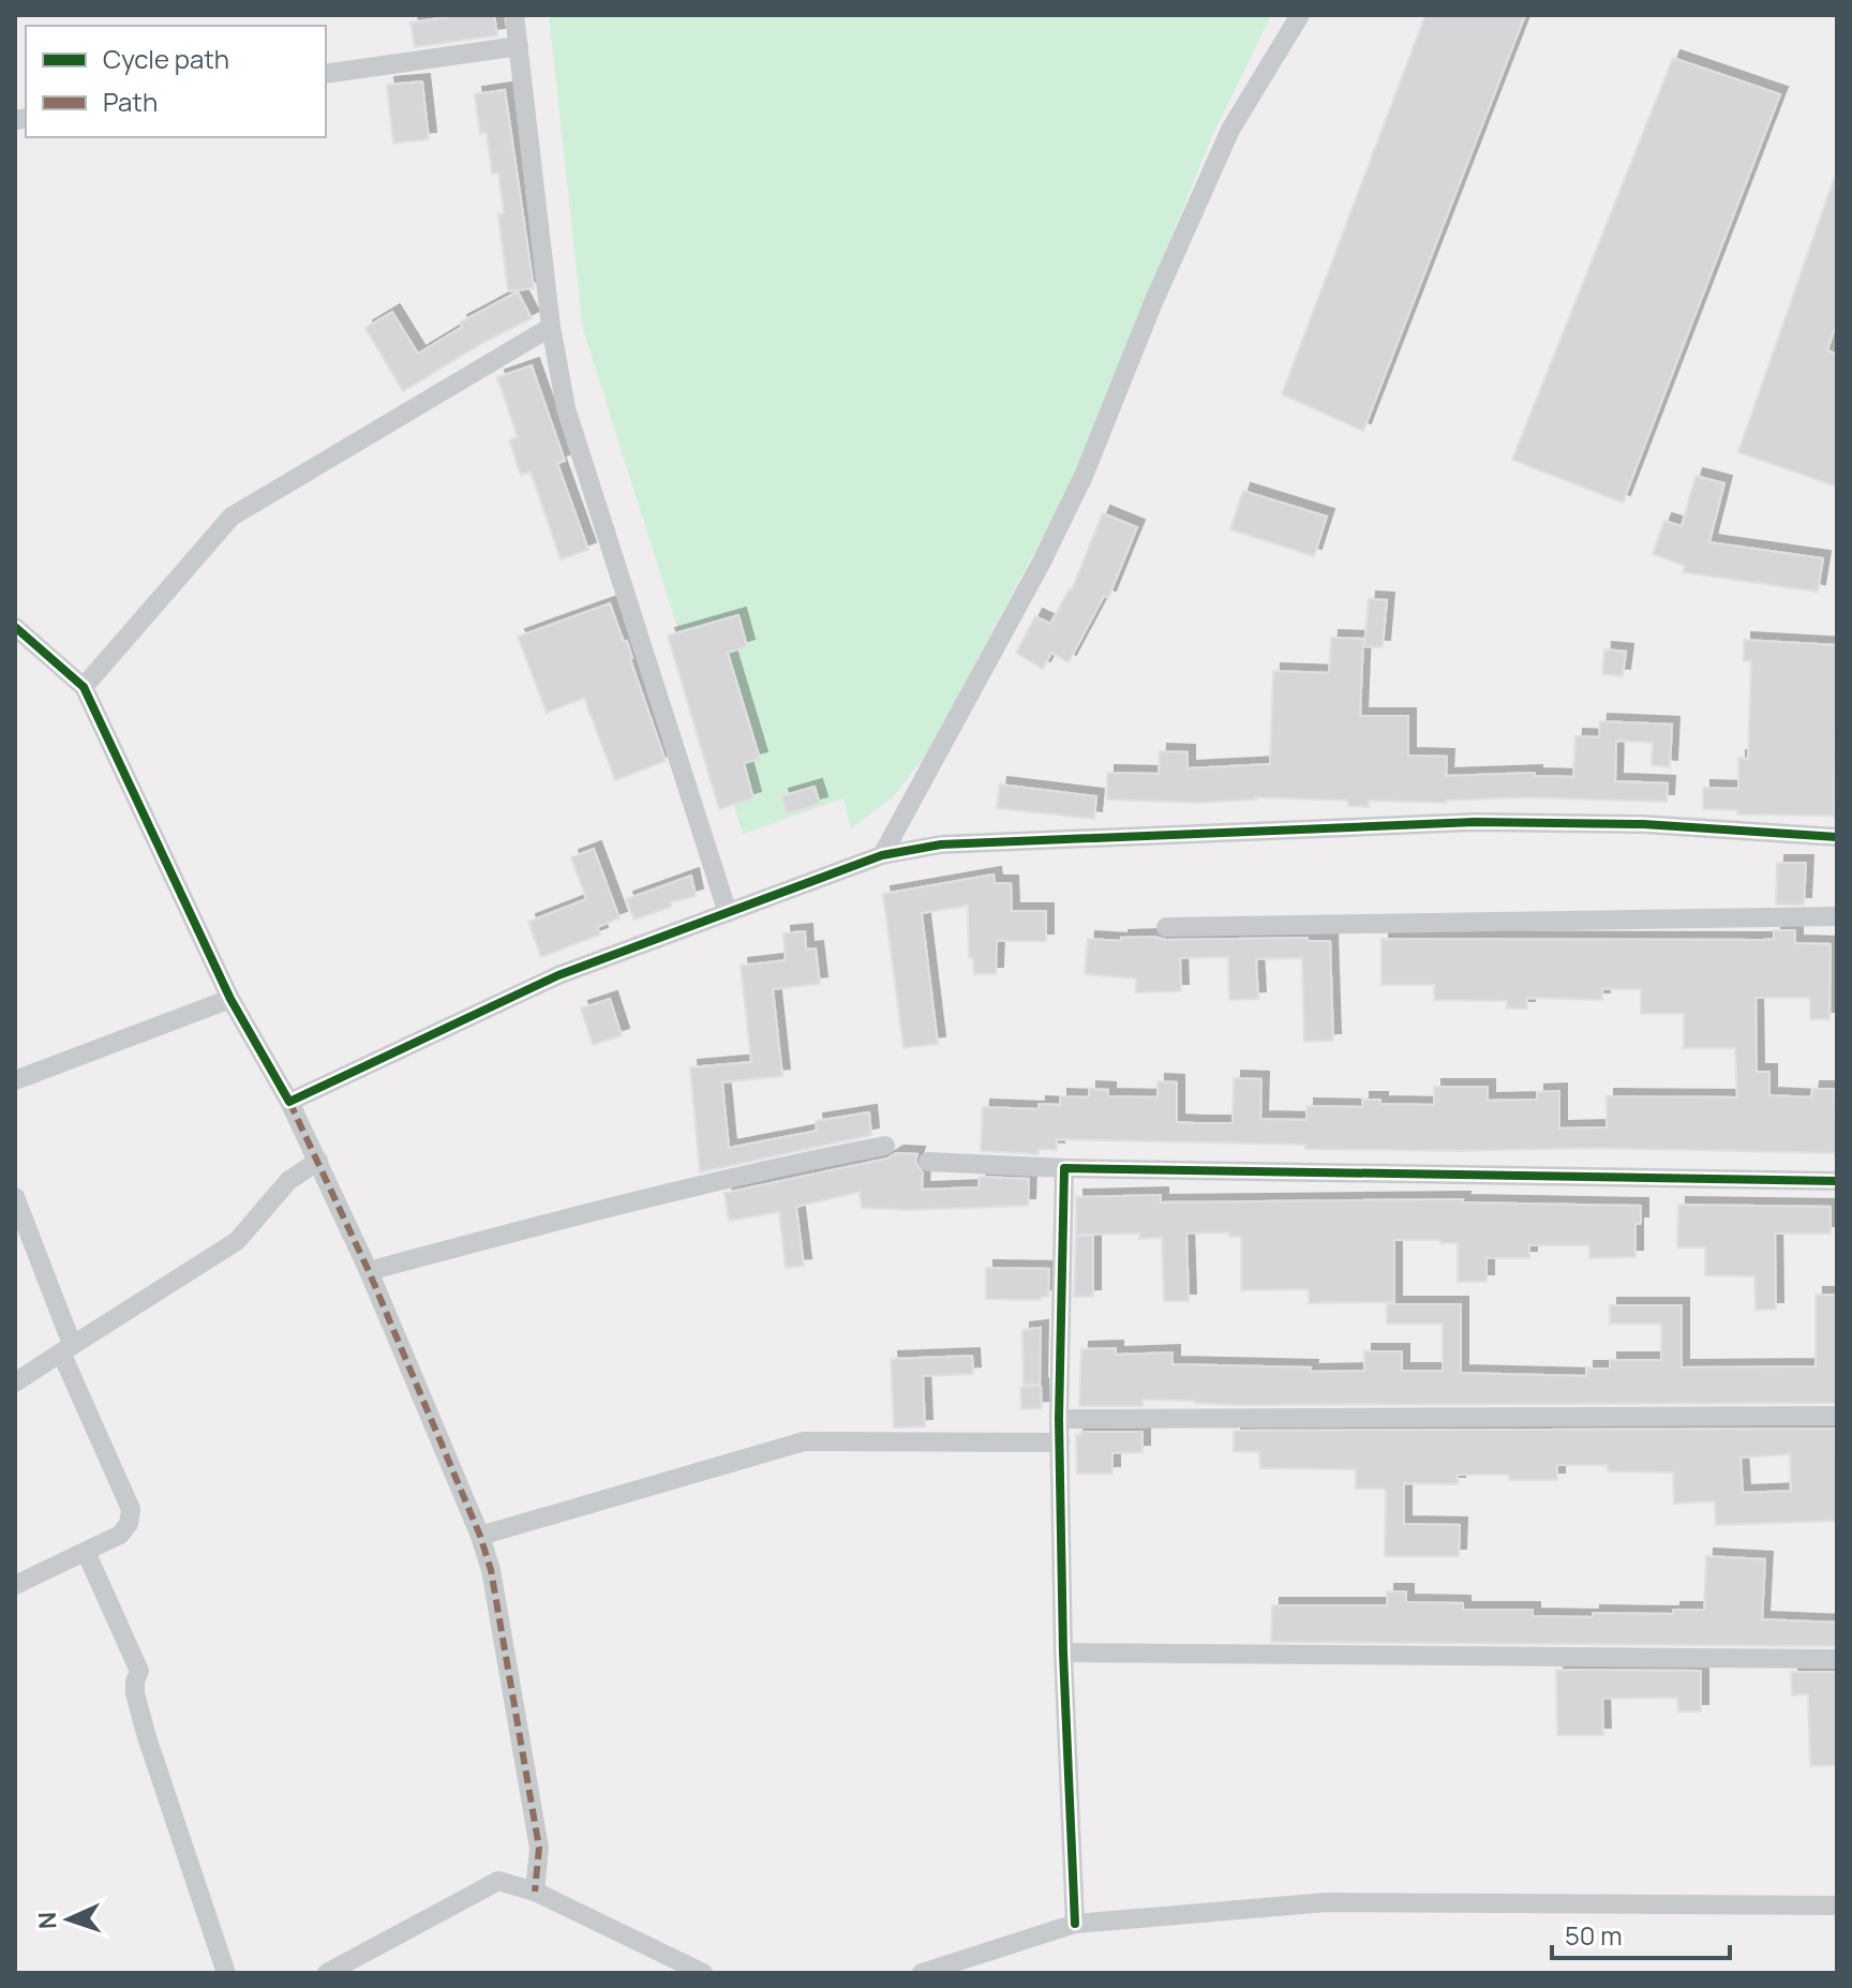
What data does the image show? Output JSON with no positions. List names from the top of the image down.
{
  "legend": ["Cycle path", "Path"],
  "scale_bar": "50 m",
  "north": "left"
}
